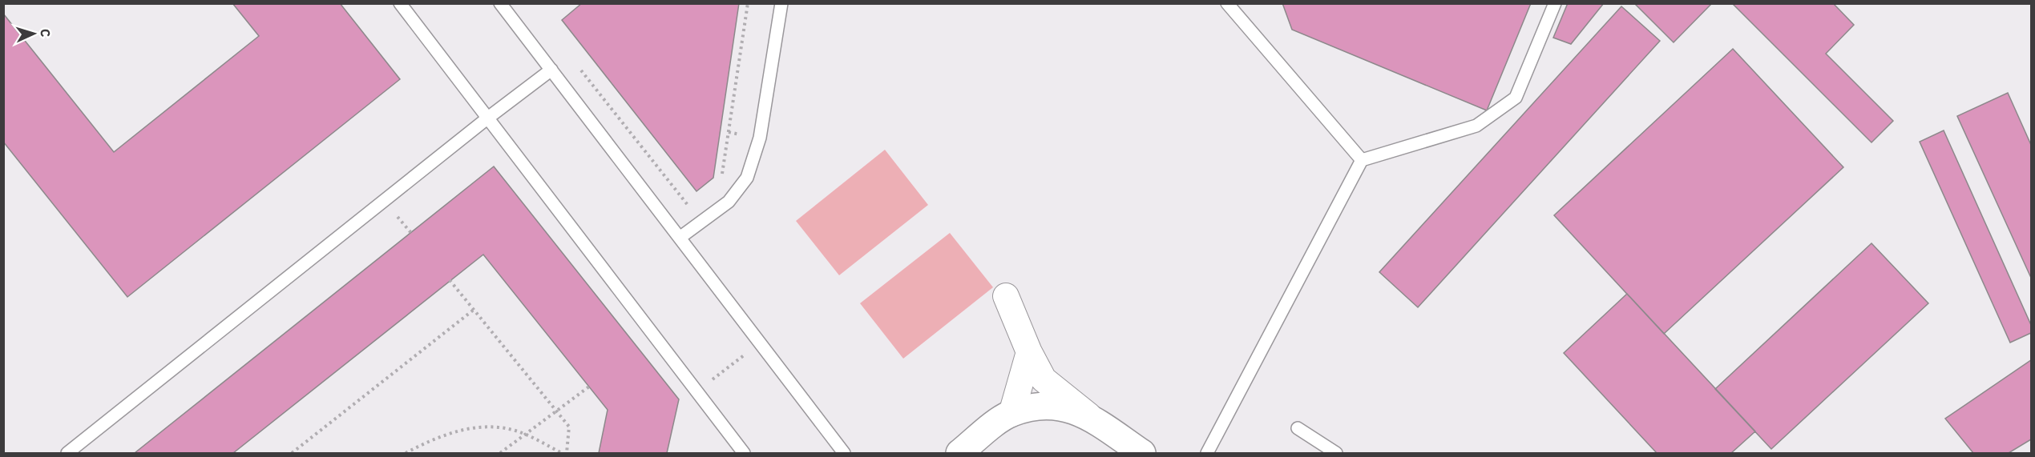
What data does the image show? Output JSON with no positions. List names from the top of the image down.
{
  "north": "right"
}
